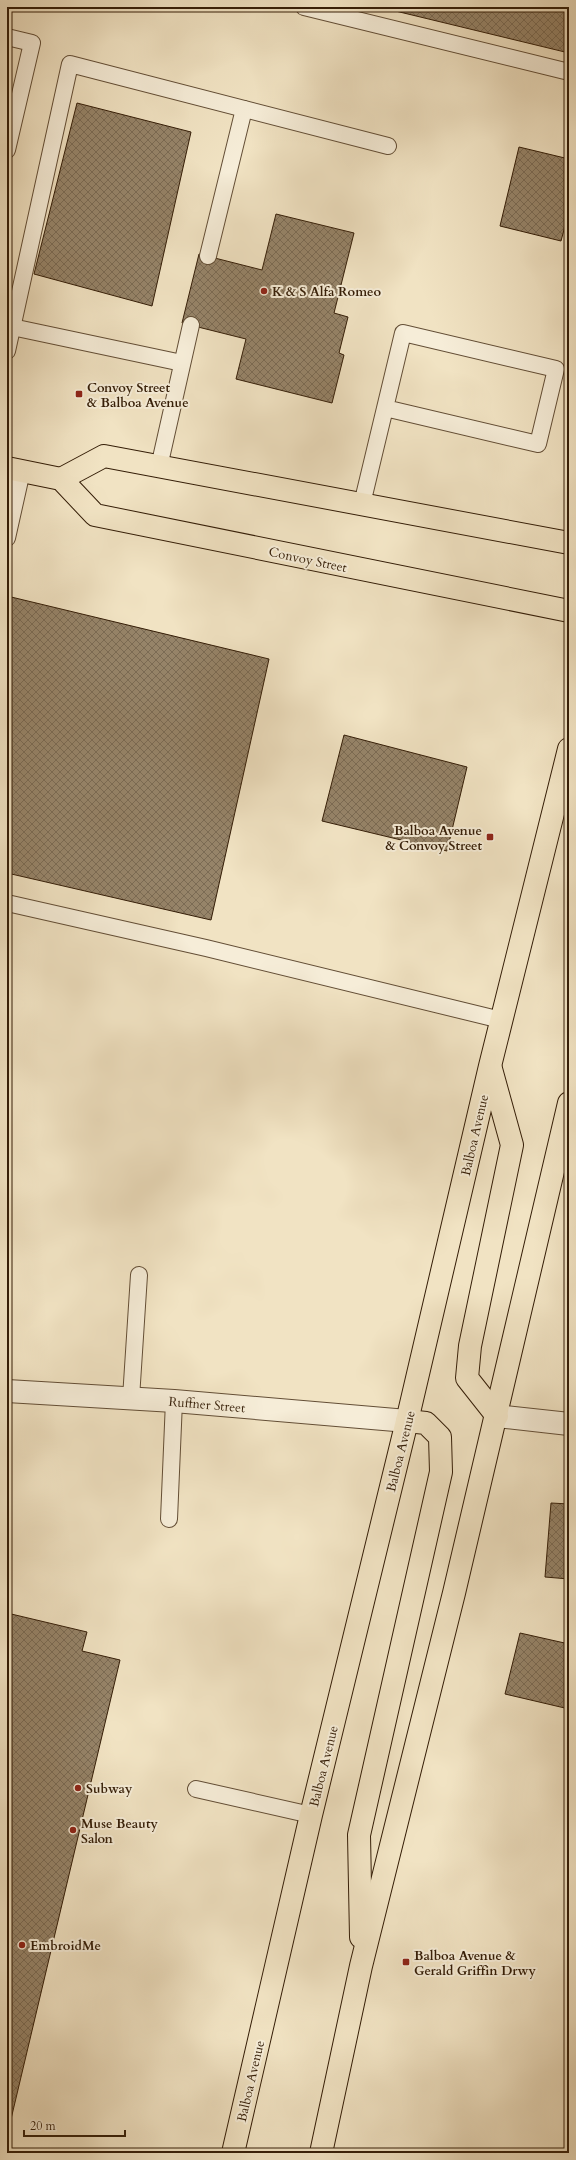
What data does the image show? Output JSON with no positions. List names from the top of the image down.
{
  "streets": {
    "main road": ["Convoy Street", "Balboa Avenue"],
    "street": ["Ruffner Street"]
  },
  "crossings": [
    ["Balboa Avenue", "Ruffner Street"]
  ],
  "places": {
    "other": [
      "K & S Alfa Romeo",
      "Subway",
      "Muse Beauty Salon",
      "EmbroidMe"
    ],
    "transit": ["Convoy Street & Balboa Avenue", "Balboa Avenue & Convoy Street", "Balboa Avenue & Gerald Griffin Drwy"]
  },
  "scale_bar": "20 m"
}
